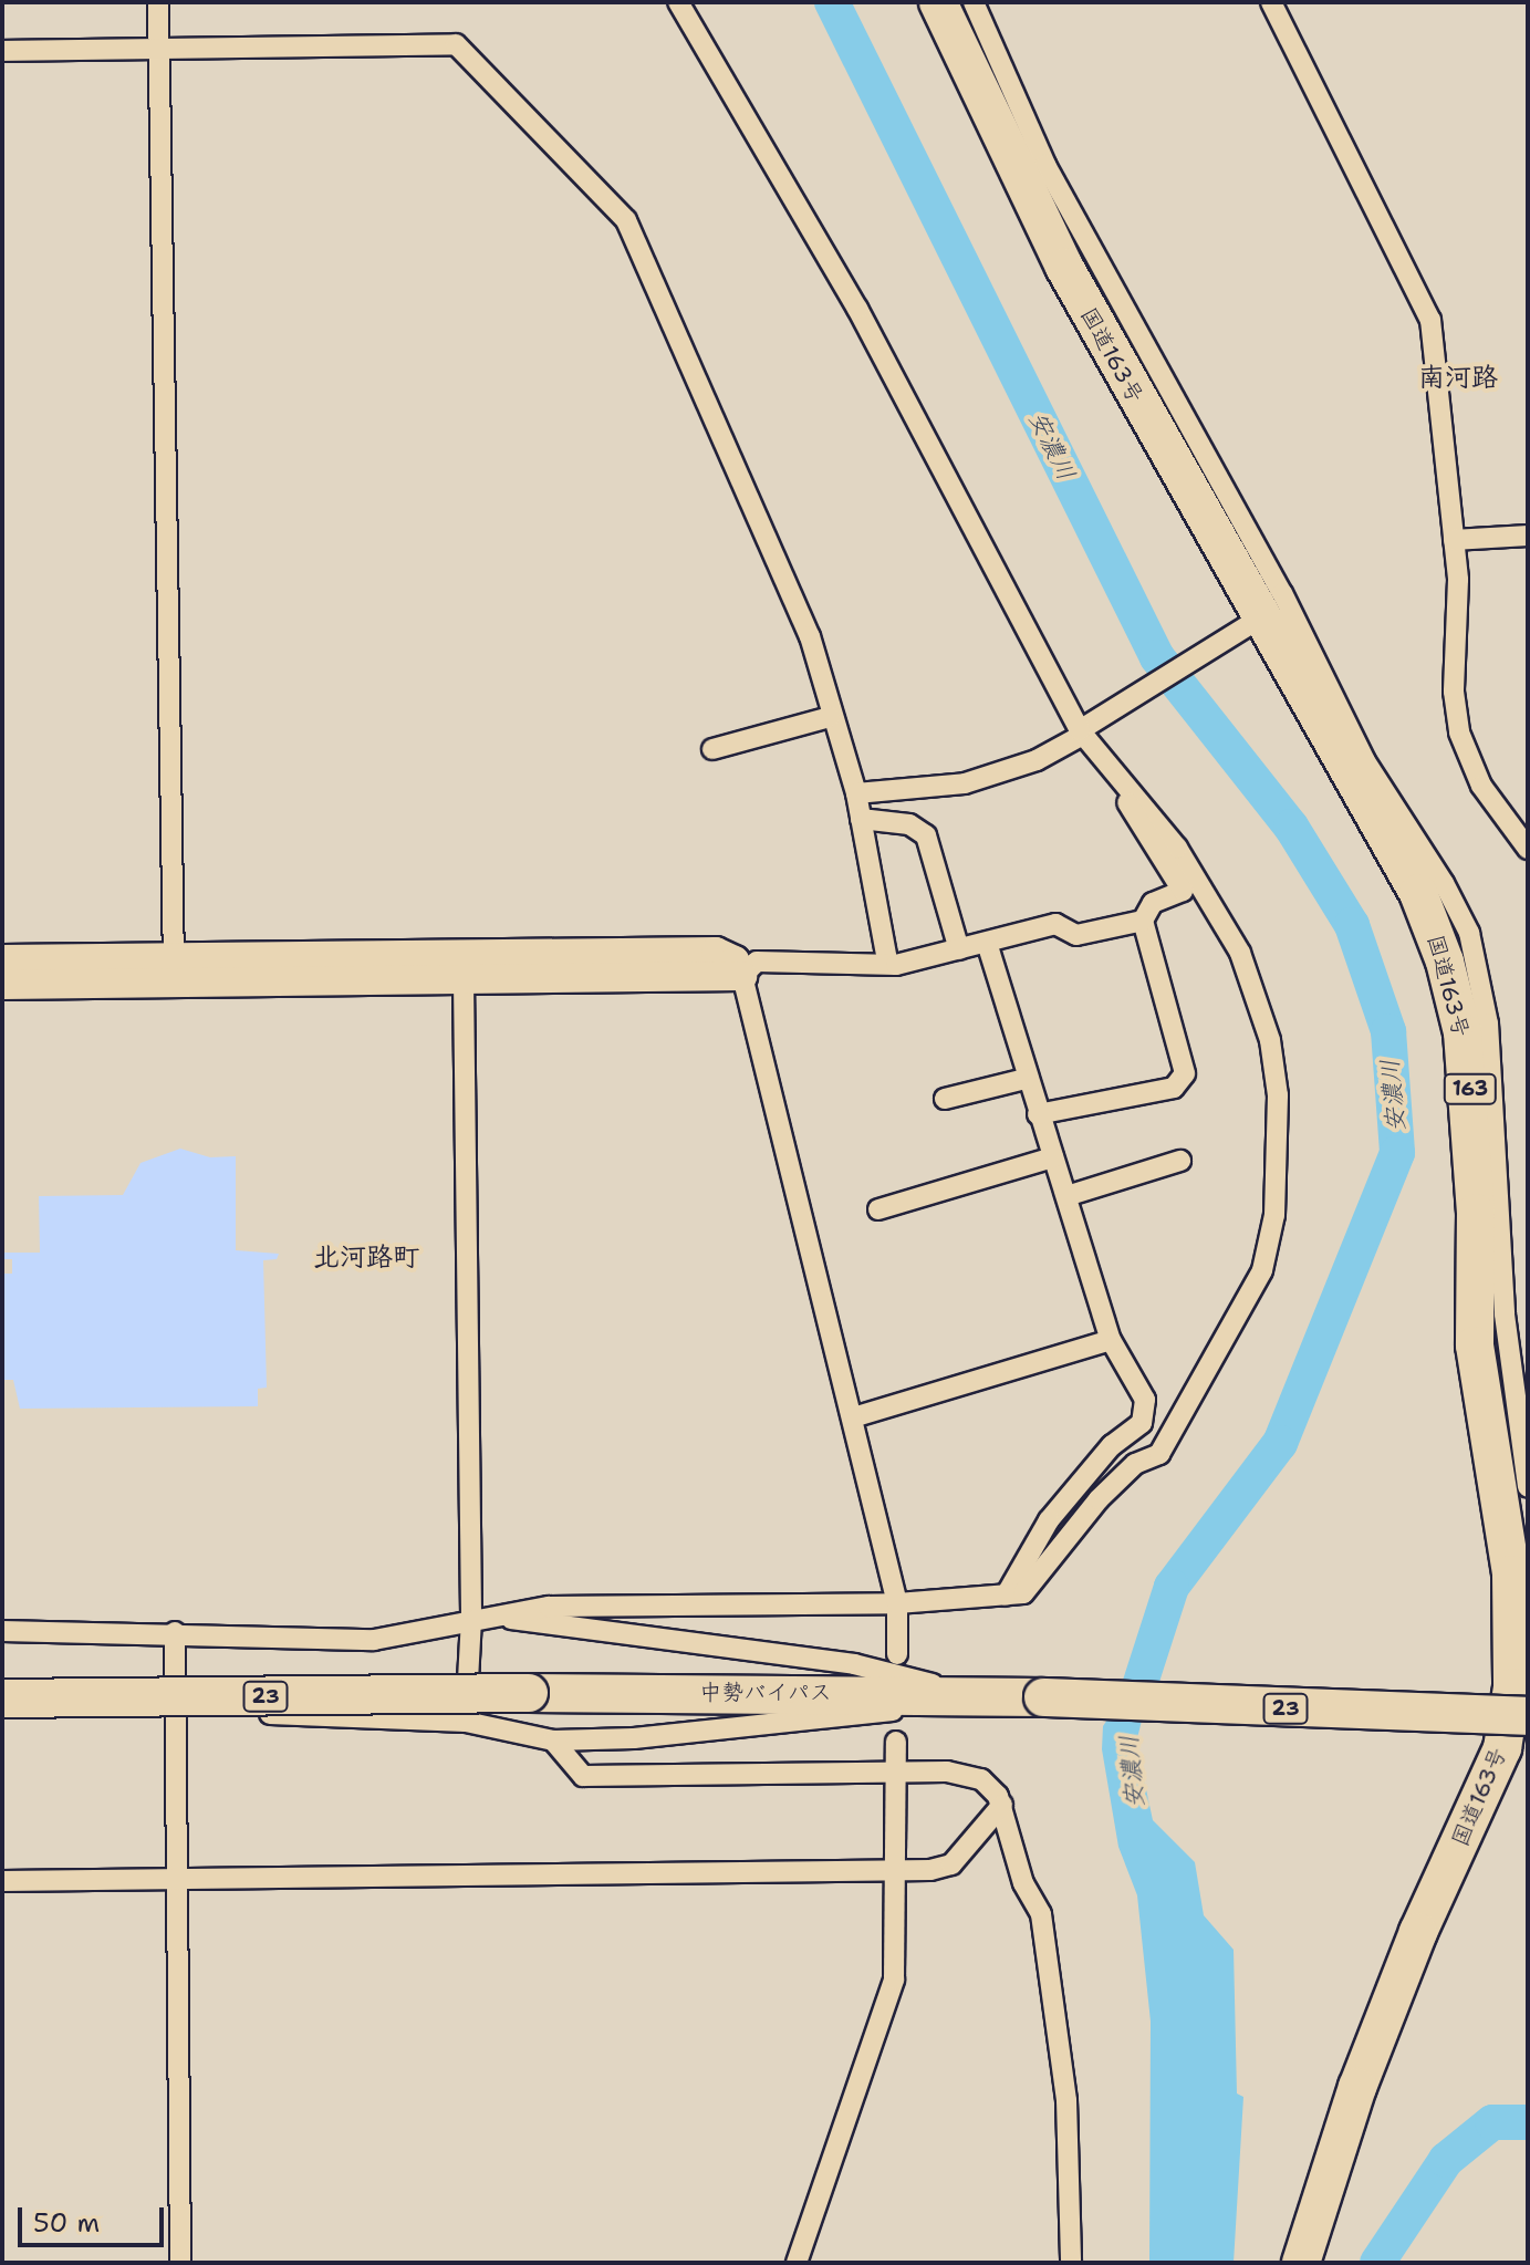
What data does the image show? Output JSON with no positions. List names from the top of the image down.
{
  "streets": {
    "highway": [
      "国道163号",
      "163",
      "中勢バイパス",
      "23"
    ]
  },
  "districts": ["南河路", "北河路町"],
  "water": ["安濃川"],
  "scale_bar": "50 m"
}
